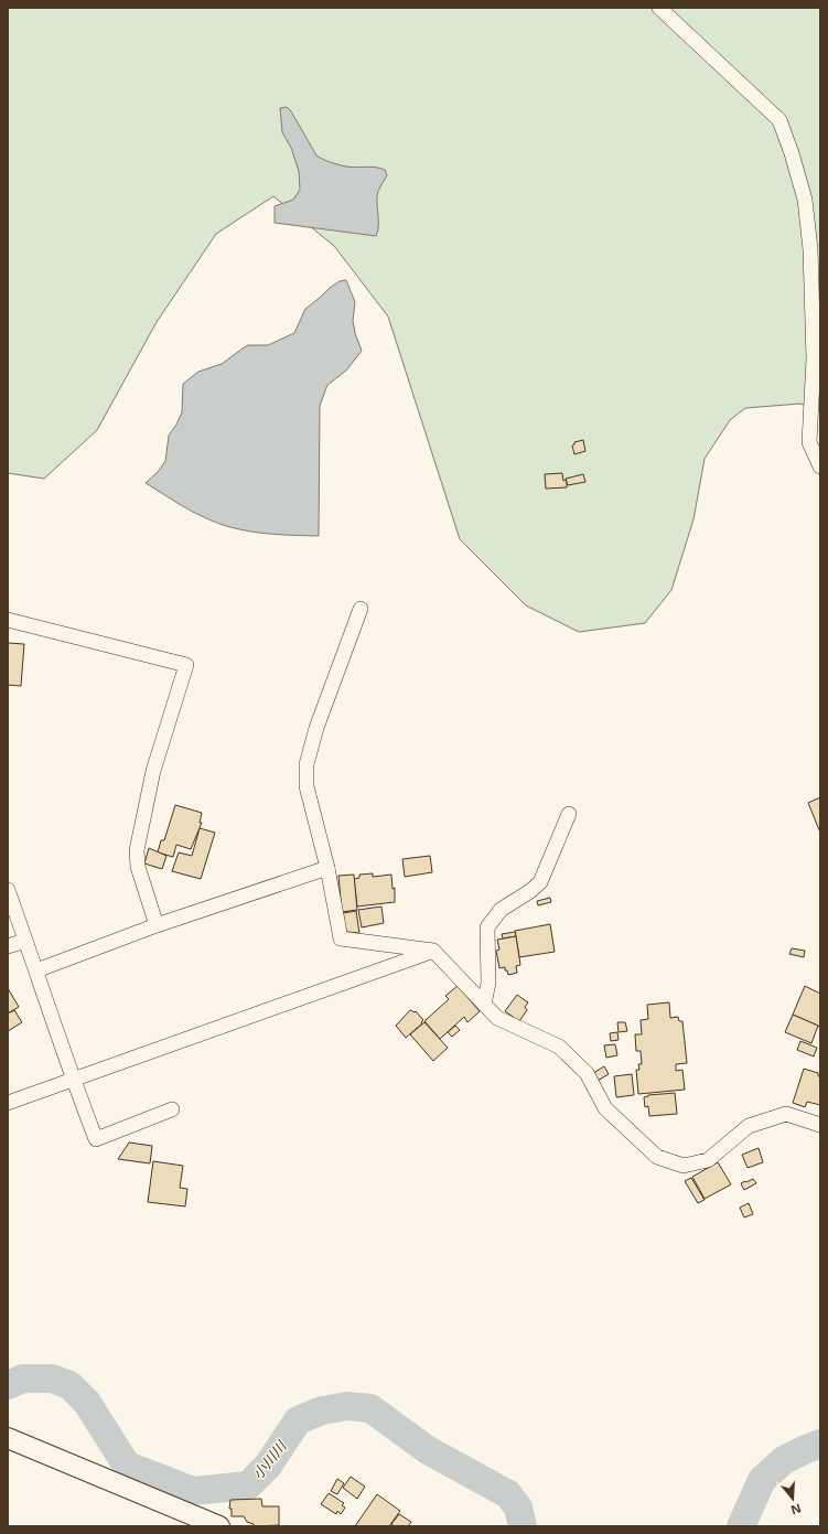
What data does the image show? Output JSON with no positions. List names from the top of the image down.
{
  "water": ["小川川"],
  "north": "bottom"
}
